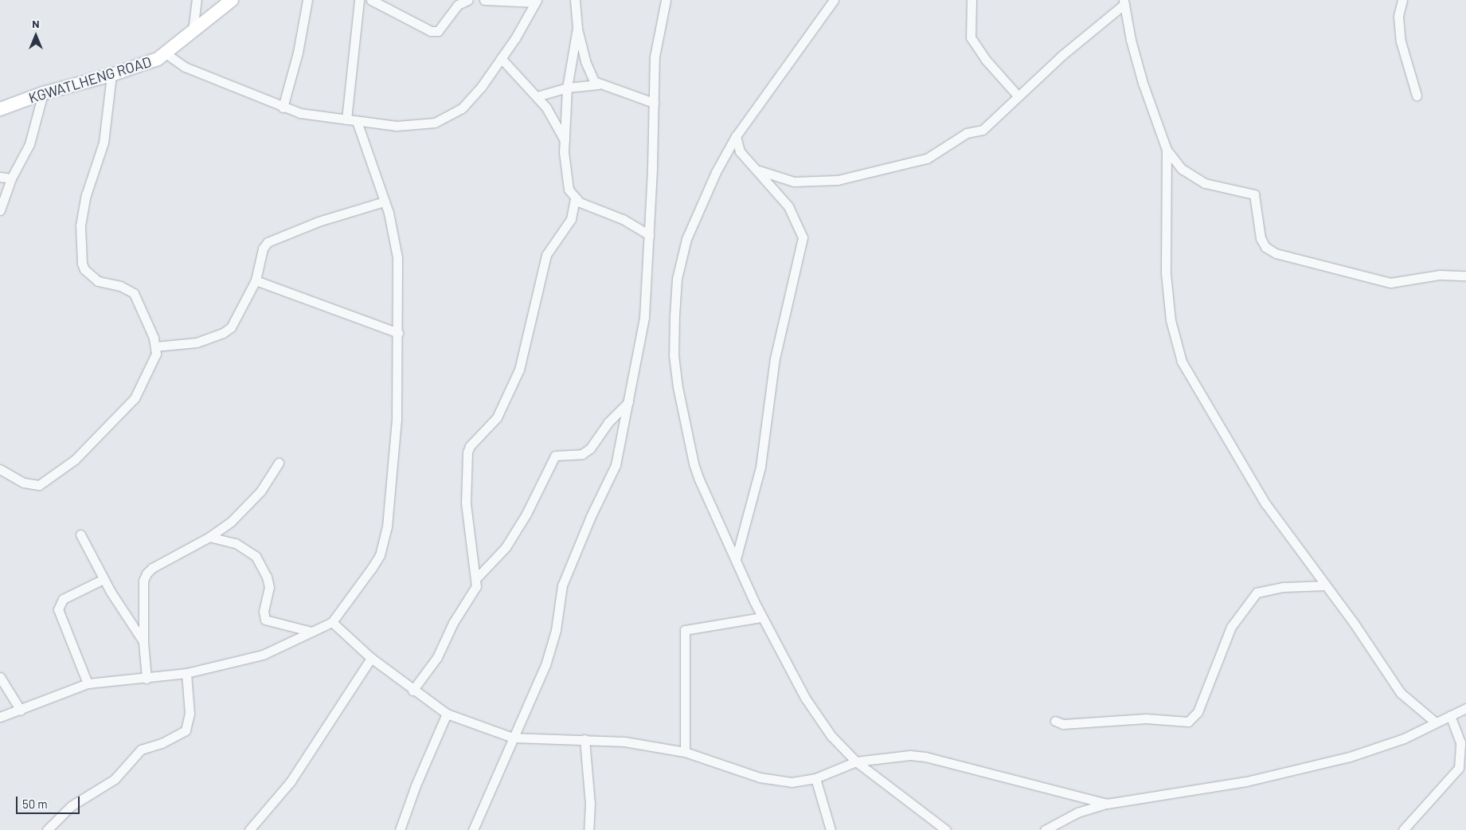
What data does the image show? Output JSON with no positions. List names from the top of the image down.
{
  "streets": {
    "street": ["KGWATLHENG ROAD"]
  },
  "scale_bar": "50 m",
  "north": "top"
}
